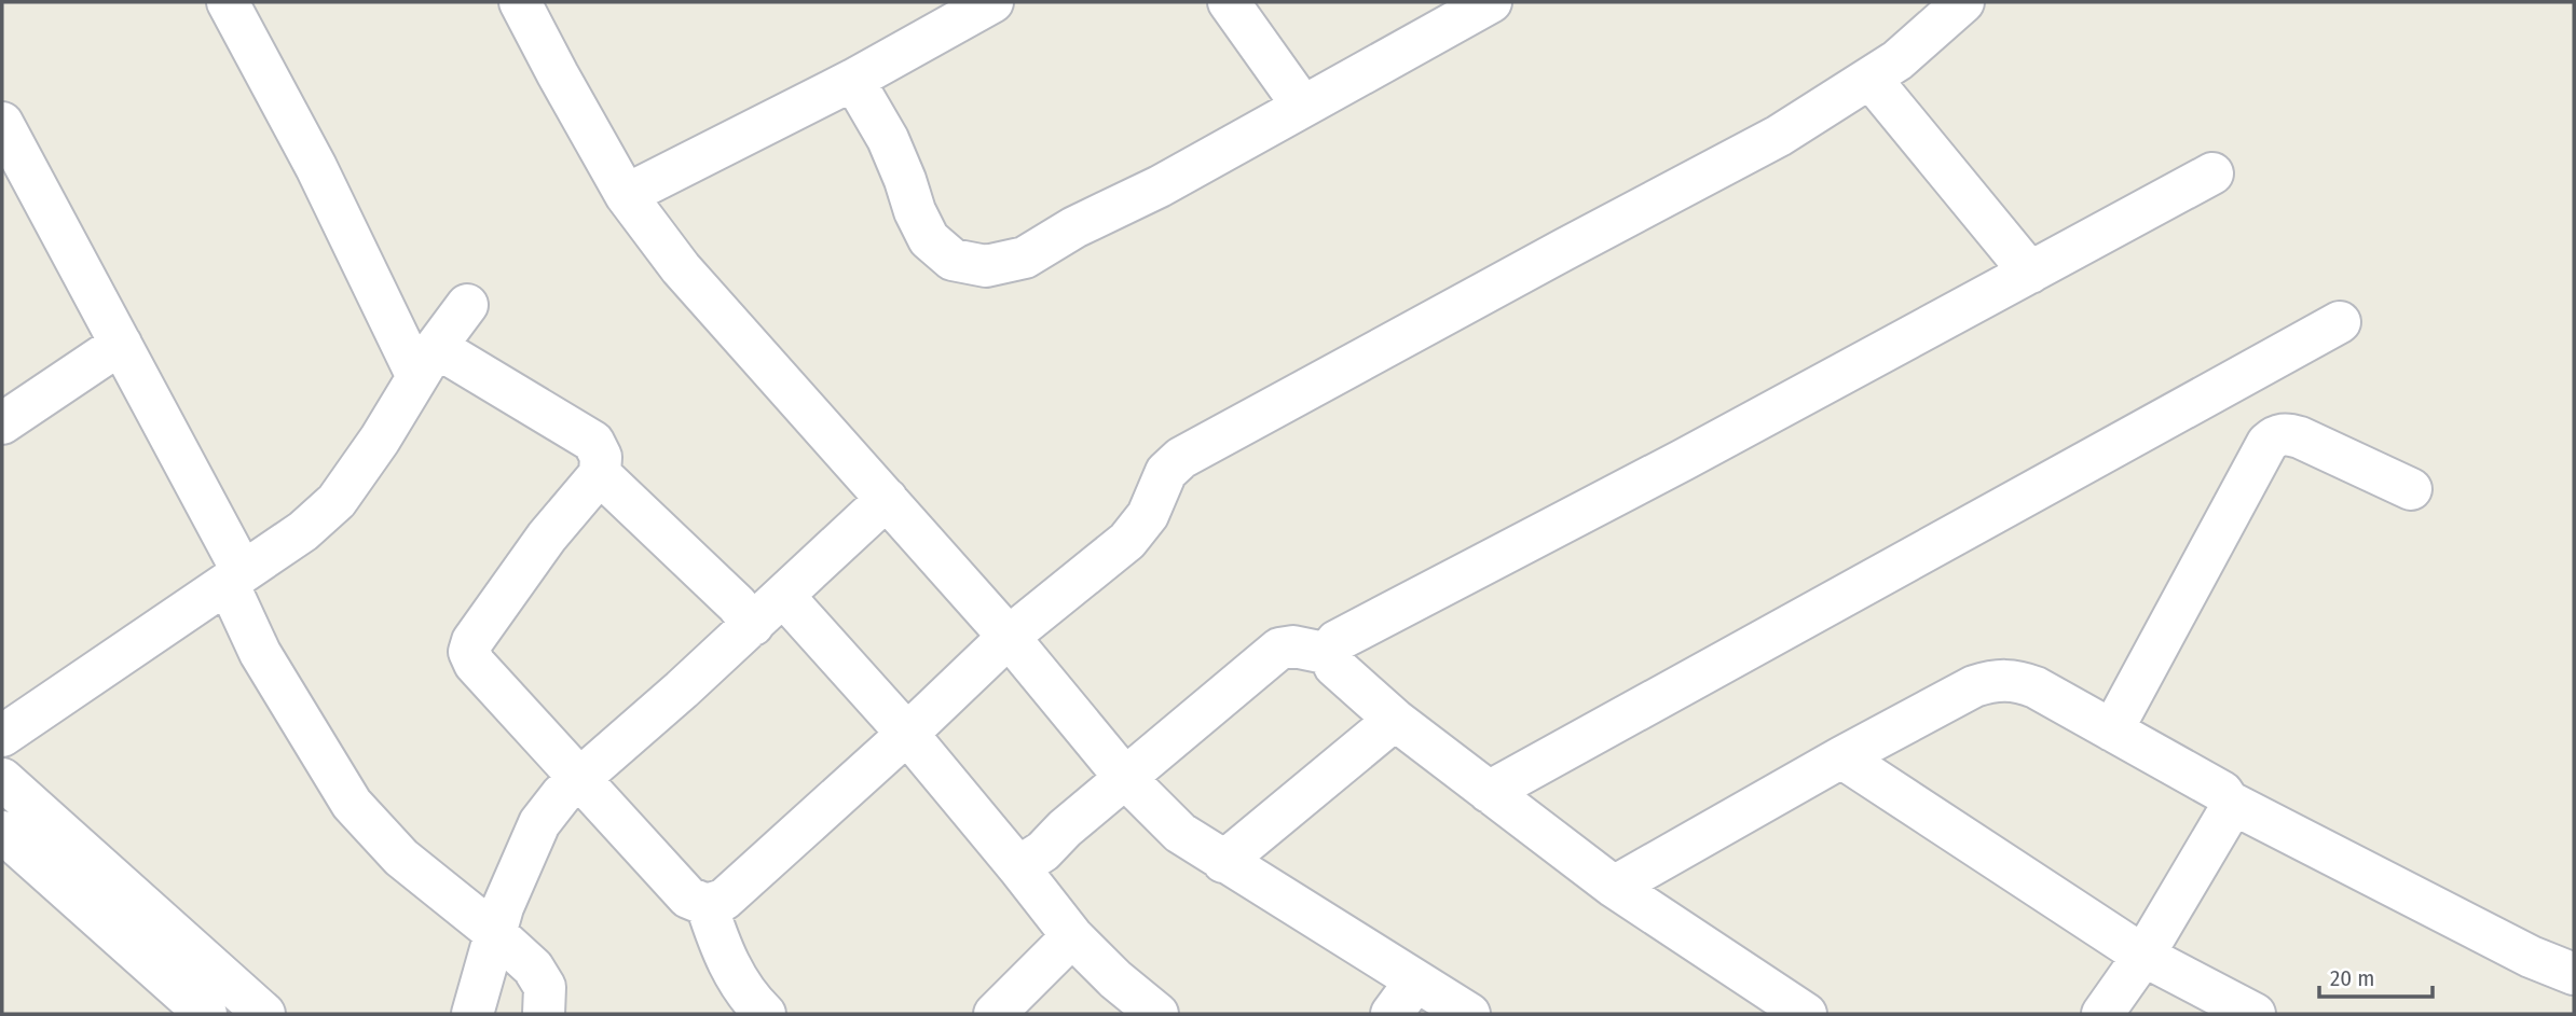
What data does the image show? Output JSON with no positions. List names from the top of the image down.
{
  "scale_bar": "20 m"
}
